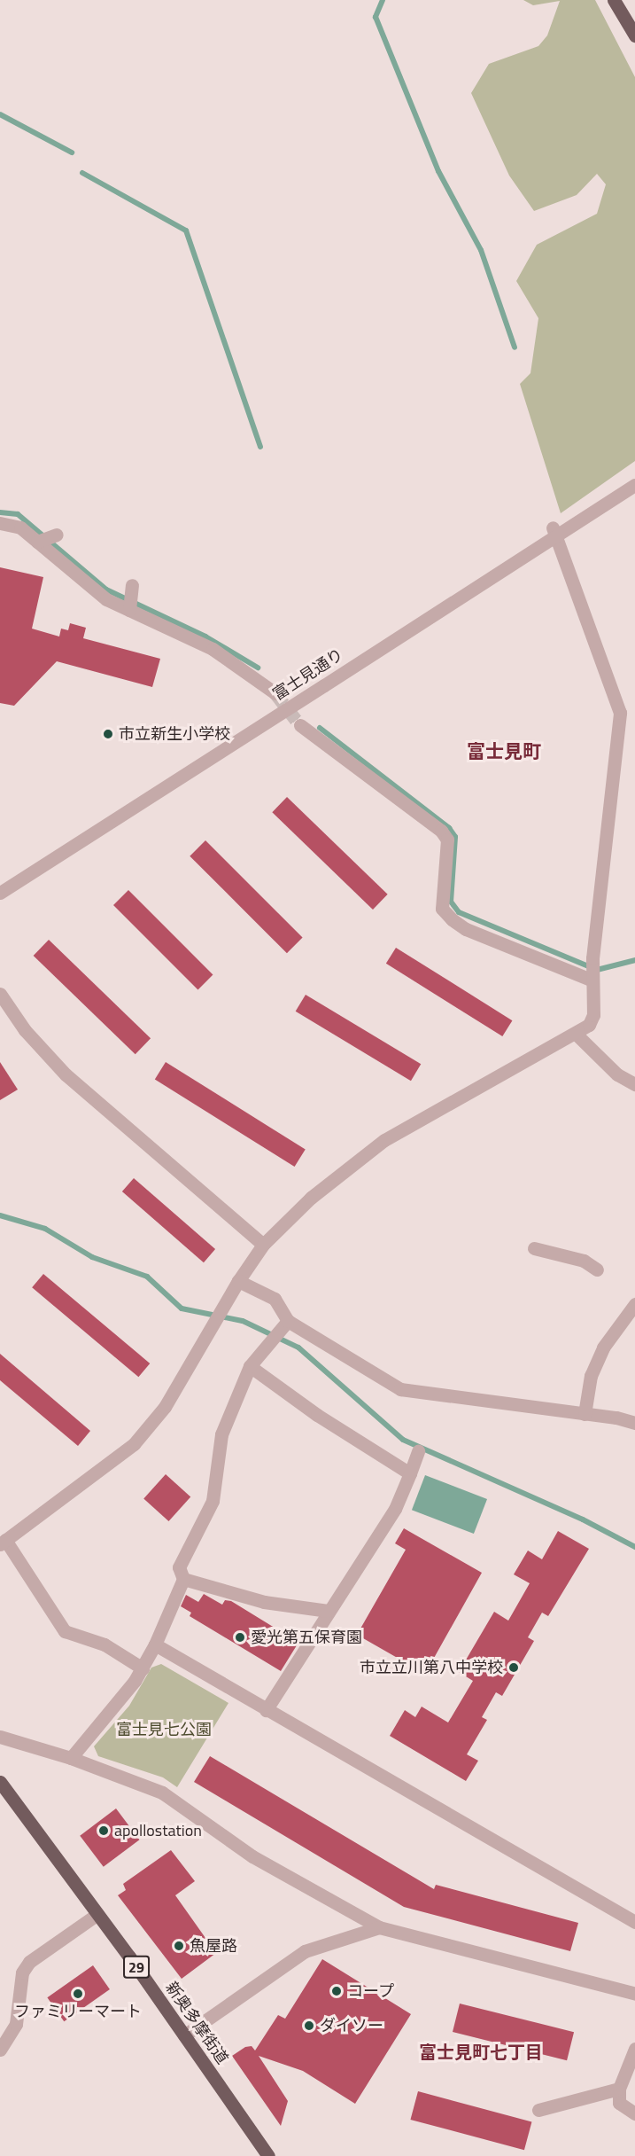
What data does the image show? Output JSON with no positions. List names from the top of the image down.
{
  "streets": {
    "main road": ["29", "新奥多摩街道"],
    "street": ["富士見通り"]
  },
  "districts": ["富士見町", "富士見町七丁目"],
  "parks": ["富士見七公園"],
  "places": [
    "市立新生小学校",
    "愛光第五保育園",
    "市立立川第八中学校",
    "apollostation",
    "魚屋路",
    "コープ",
    "ファミリーマート",
    "ダイソー"
  ]
}
